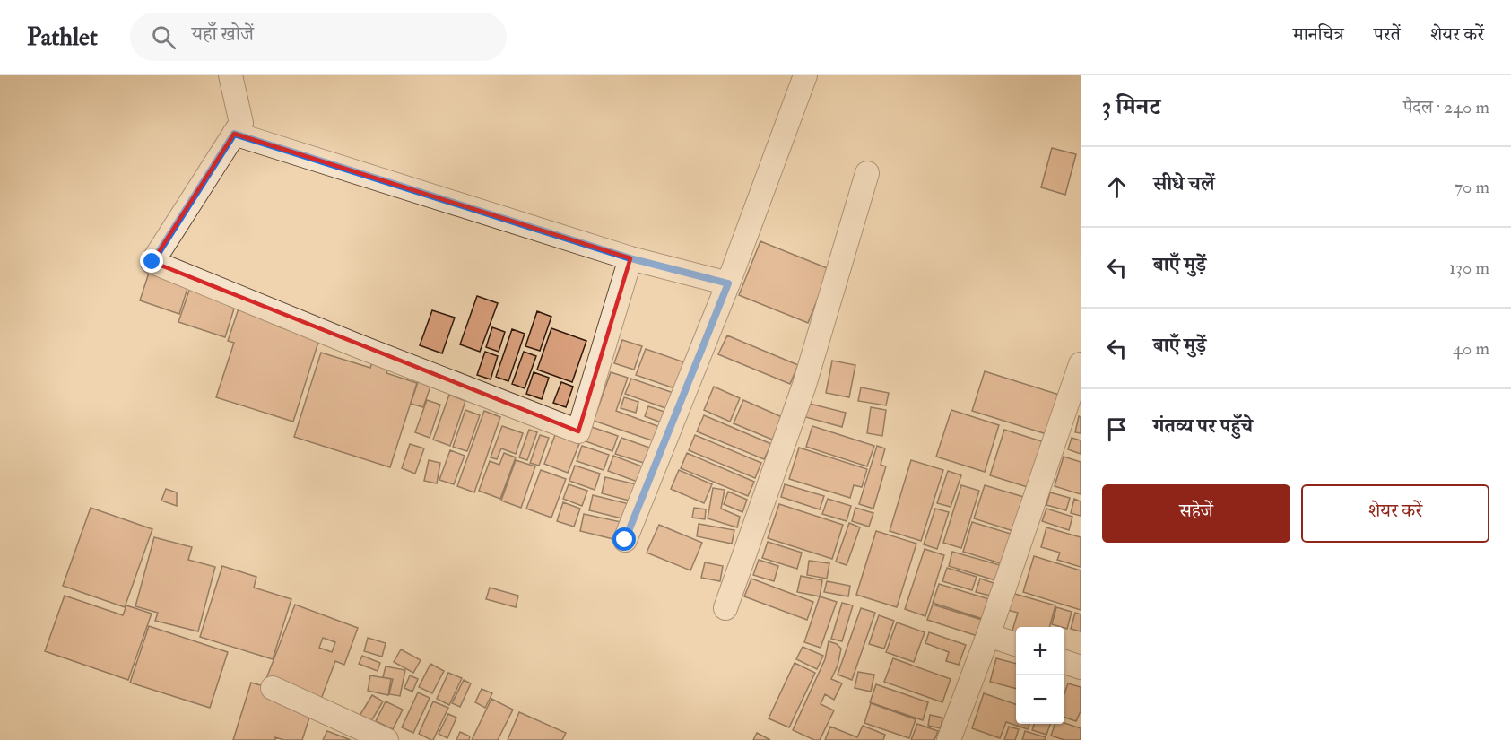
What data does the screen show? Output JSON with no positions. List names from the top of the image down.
{
  "page": {
    "header": "Pathlet",
    "search": "यहाँ खोजें",
    "nav": ["मानचित्र", "परतें", "शेयर करें"],
    "heading": ["3 मिनट", "पैदल · 240 m"],
    "list": [
      ["सीधे चलें", "70 m"],
      ["बाएँ मुड़ें", "130 m"],
      ["बाएँ मुड़ें", "40 m"],
      "गंतव्य पर पहुँचे"
    ],
    "buttons": ["सहेजें", "शेयर करें"],
    "map_buttons": ["+", "−"]
  }
}
